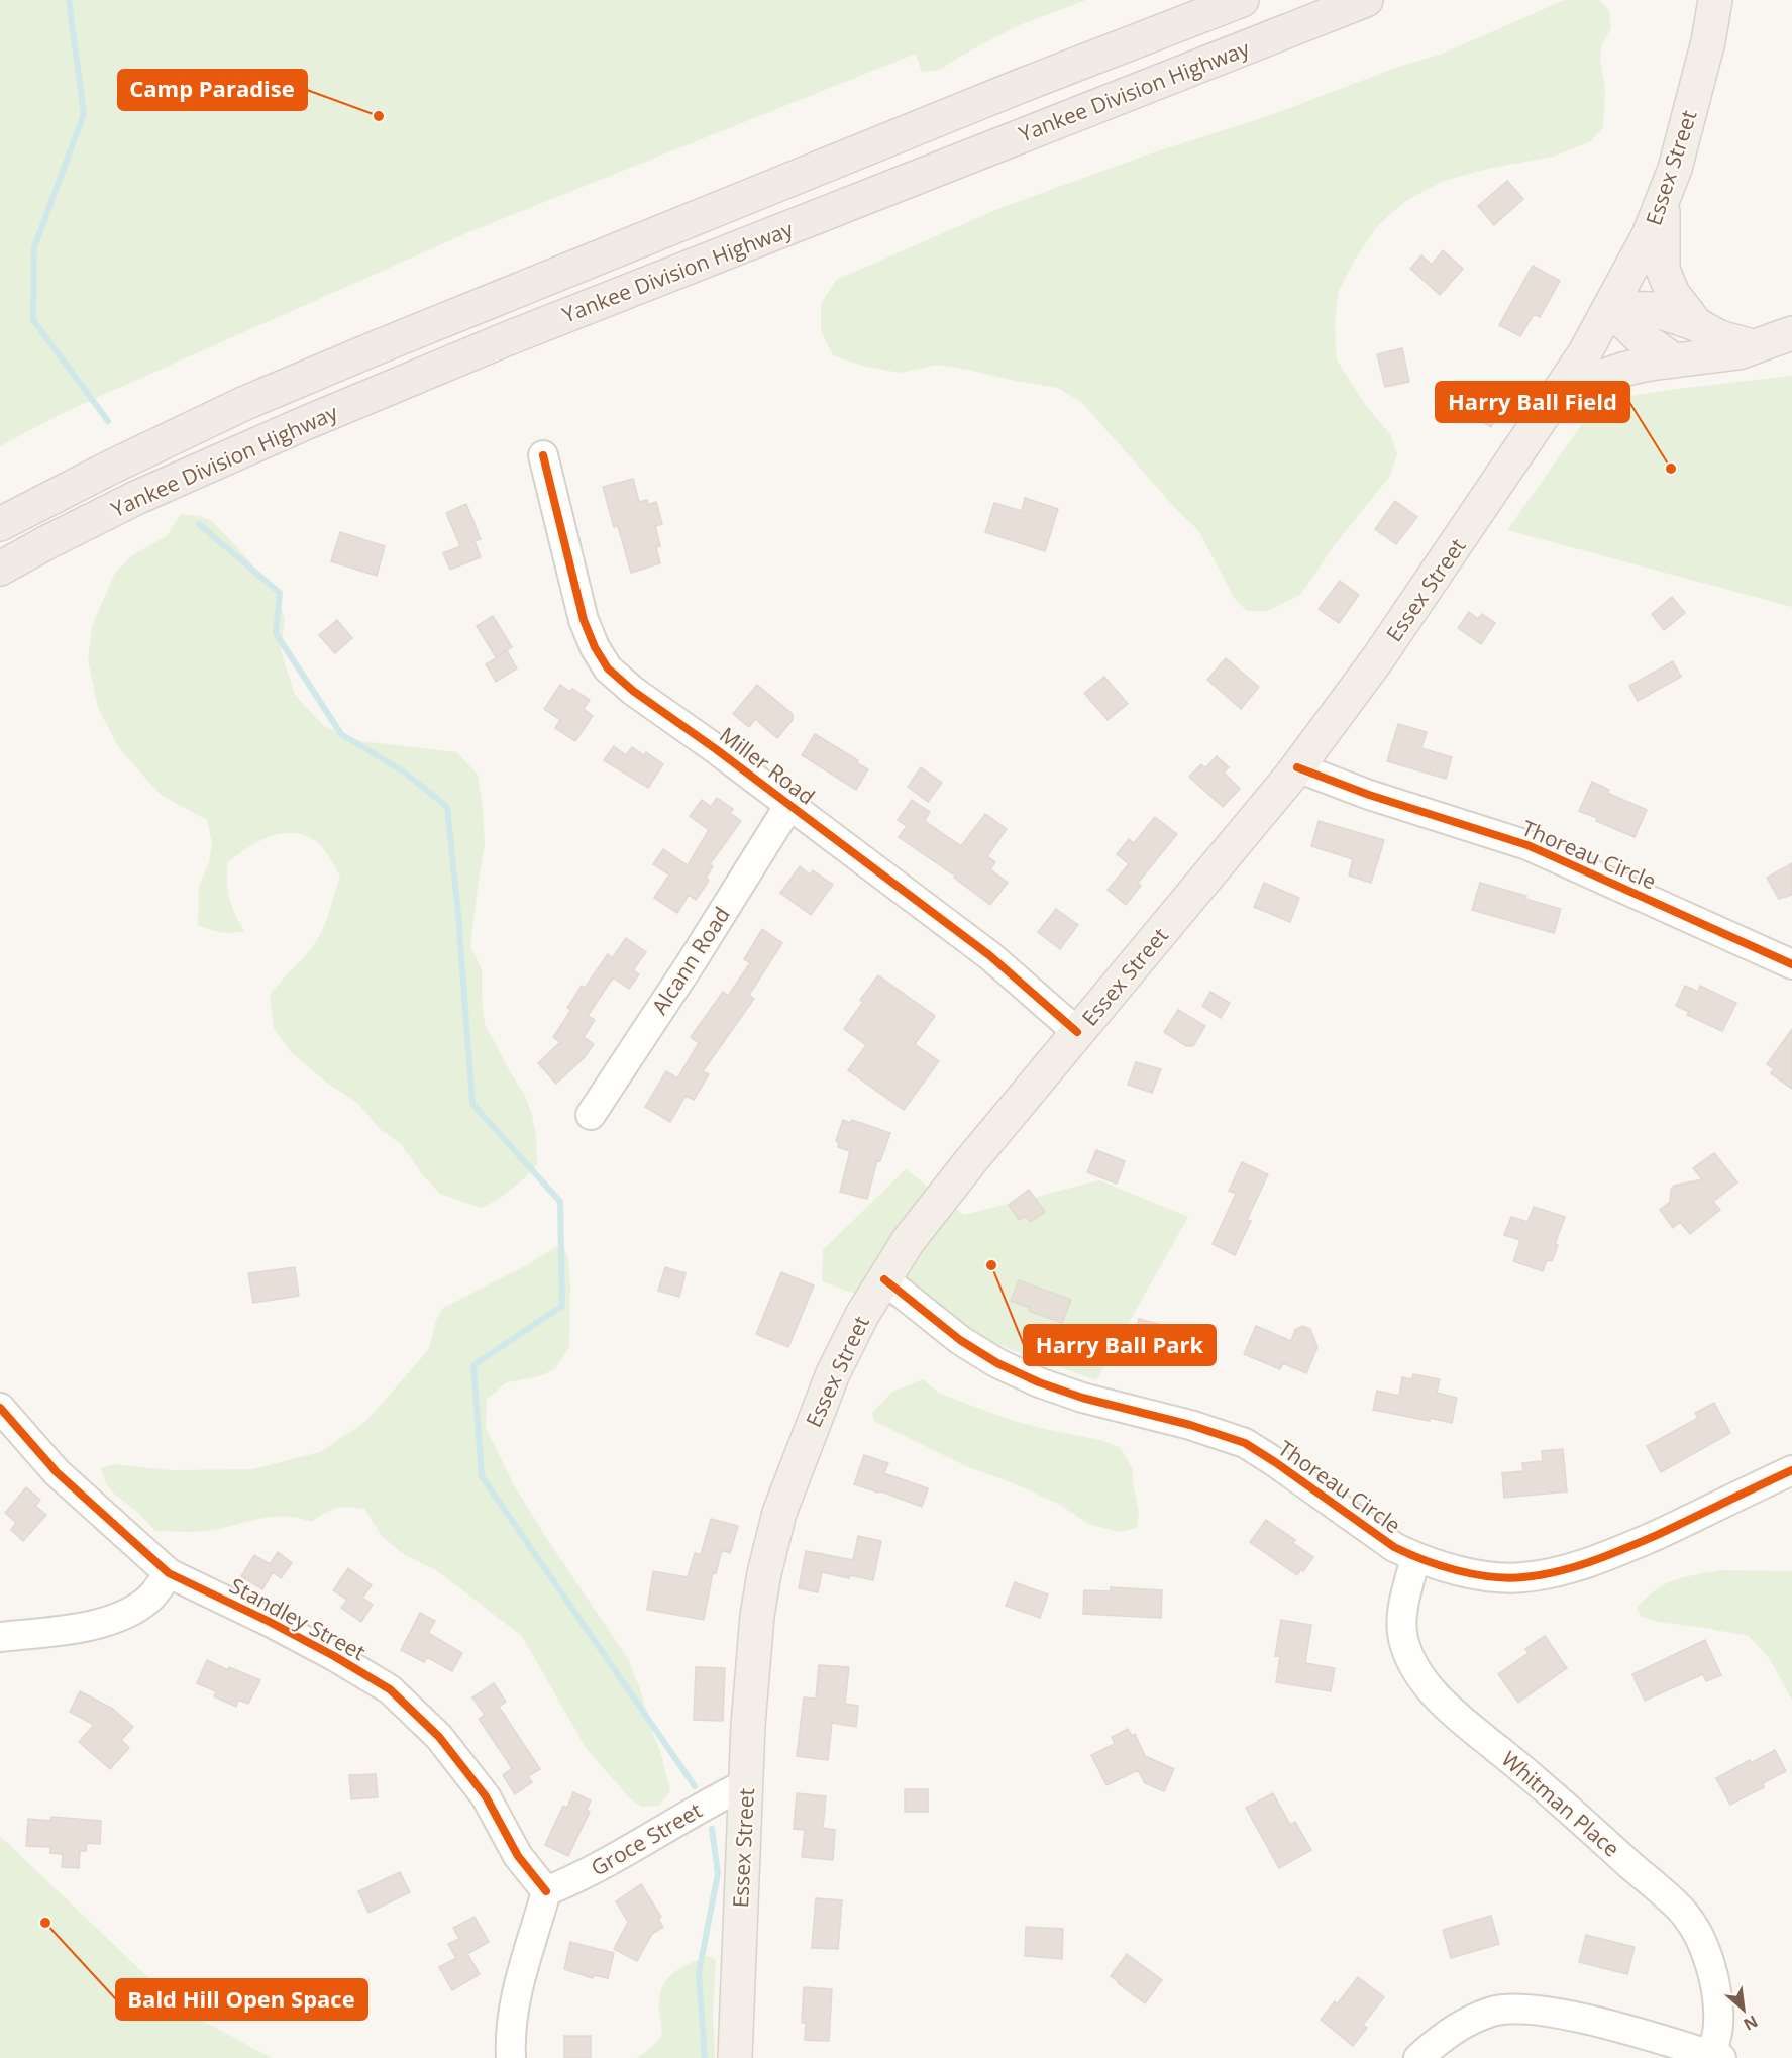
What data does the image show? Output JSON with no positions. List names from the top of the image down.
{
  "streets": {
    "highway": ["Yankee Division Highway"],
    "main road": ["Essex Street"],
    "street": [
      "Miller Road",
      "Thoreau Circle",
      "Alcann Road",
      "Standley Street",
      "Whitman Place",
      "Groce Street"
    ]
  },
  "crossings": [
    ["Essex Street", "Miller Road"],
    ["Essex Street", "Thoreau Circle"],
    ["Essex Street", "Groce Street"],
    ["Miller Road", "Alcann Road"],
    ["Thoreau Circle", "Whitman Place"],
    ["Standley Street", "Groce Street"]
  ],
  "places": [
    "Camp Paradise",
    "Harry Ball Field",
    "Harry Ball Park",
    "Bald Hill Open Space"
  ],
  "north": "bottom right"
}
